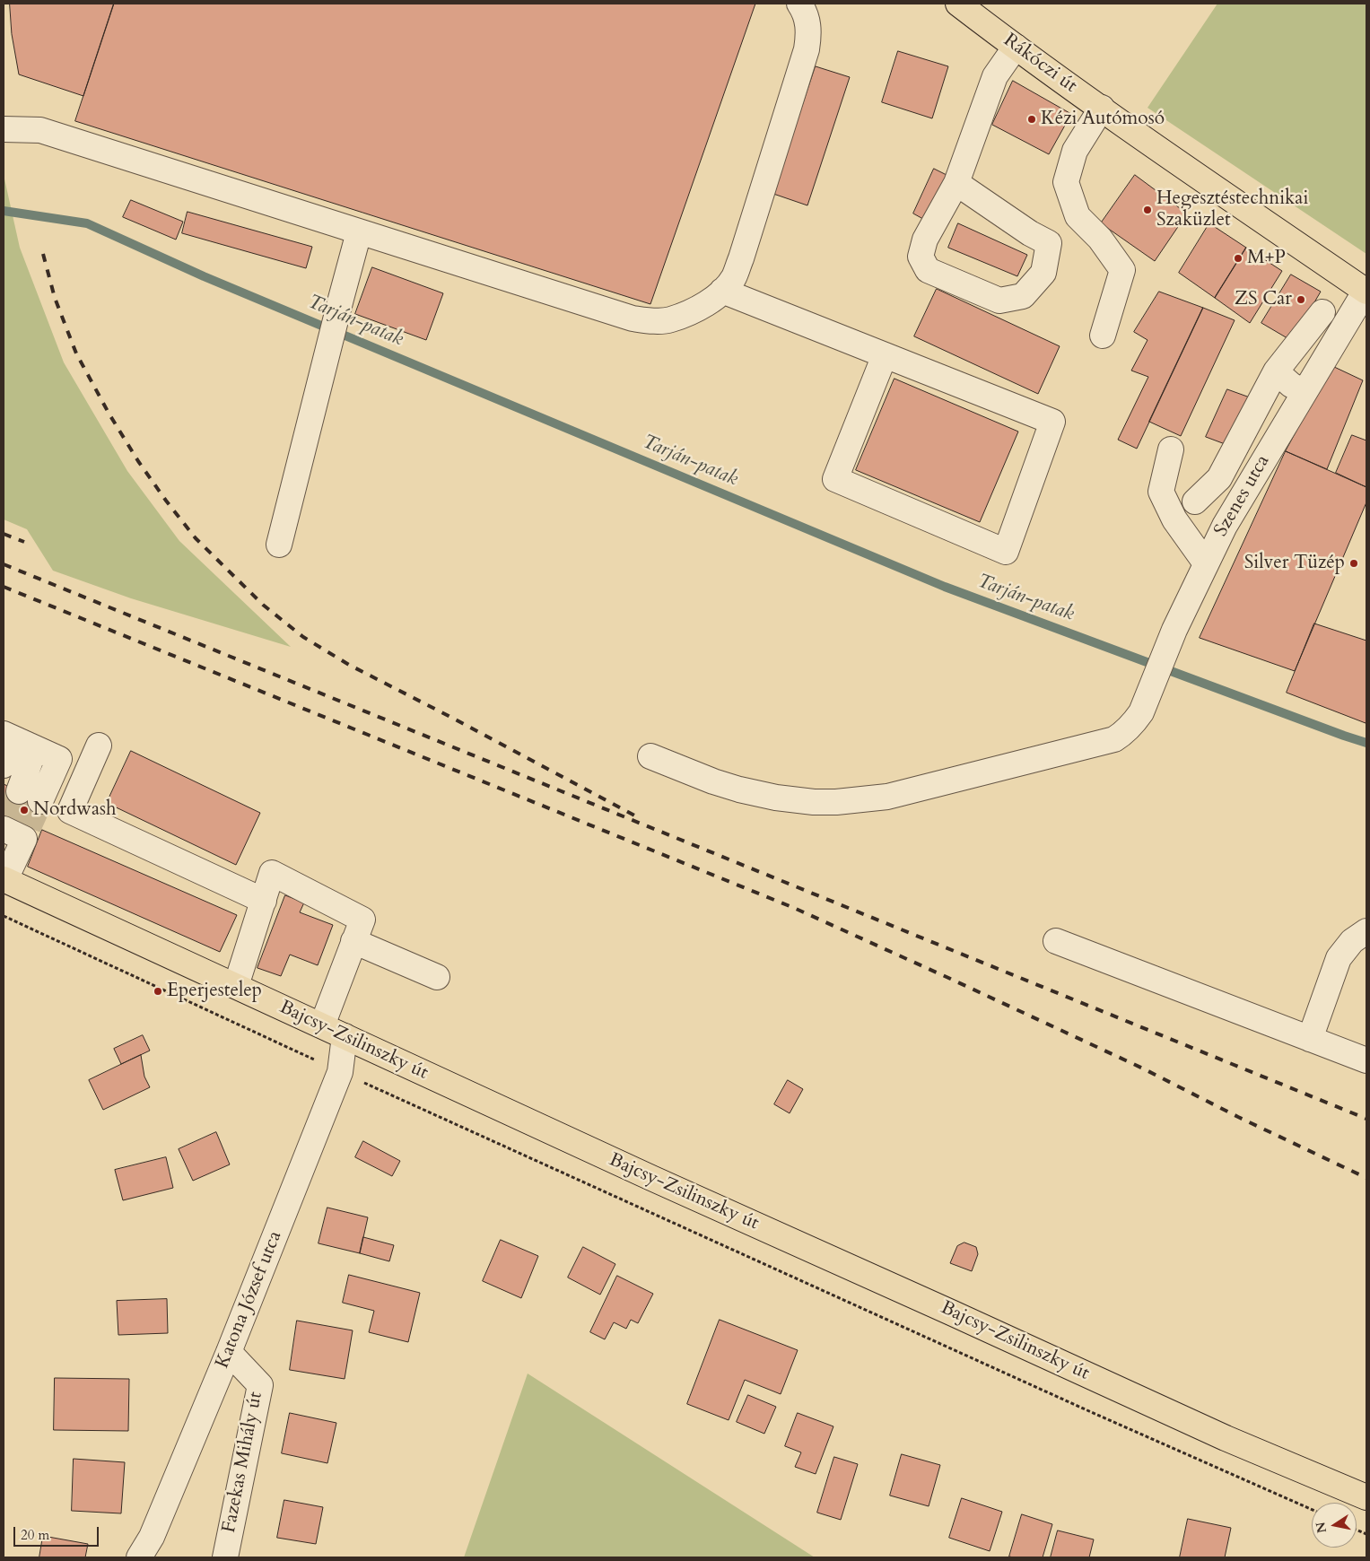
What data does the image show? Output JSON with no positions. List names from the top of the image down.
{
  "streets": {
    "main road": ["Rákóczi út", "Bajcsy-Zsilinszky út"],
    "street": ["Szenes utca", "Katona József utca", "Fazekas Mihály út"]
  },
  "crossings": [
    ["Rákóczi út", "Szenes utca"],
    ["Bajcsy-Zsilinszky út", "Katona József utca"],
    ["Katona József utca", "Fazekas Mihály út"]
  ],
  "water": ["Tarján-patak"],
  "places": [
    "Kézi Autómosó",
    "Hegesztéstechnikai Szaküzlet",
    "M+P",
    "ZS Car",
    "Silver Tüzép",
    "Nordwash",
    "Eperjestelep"
  ],
  "scale_bar": "20 m",
  "north": "left"
}
